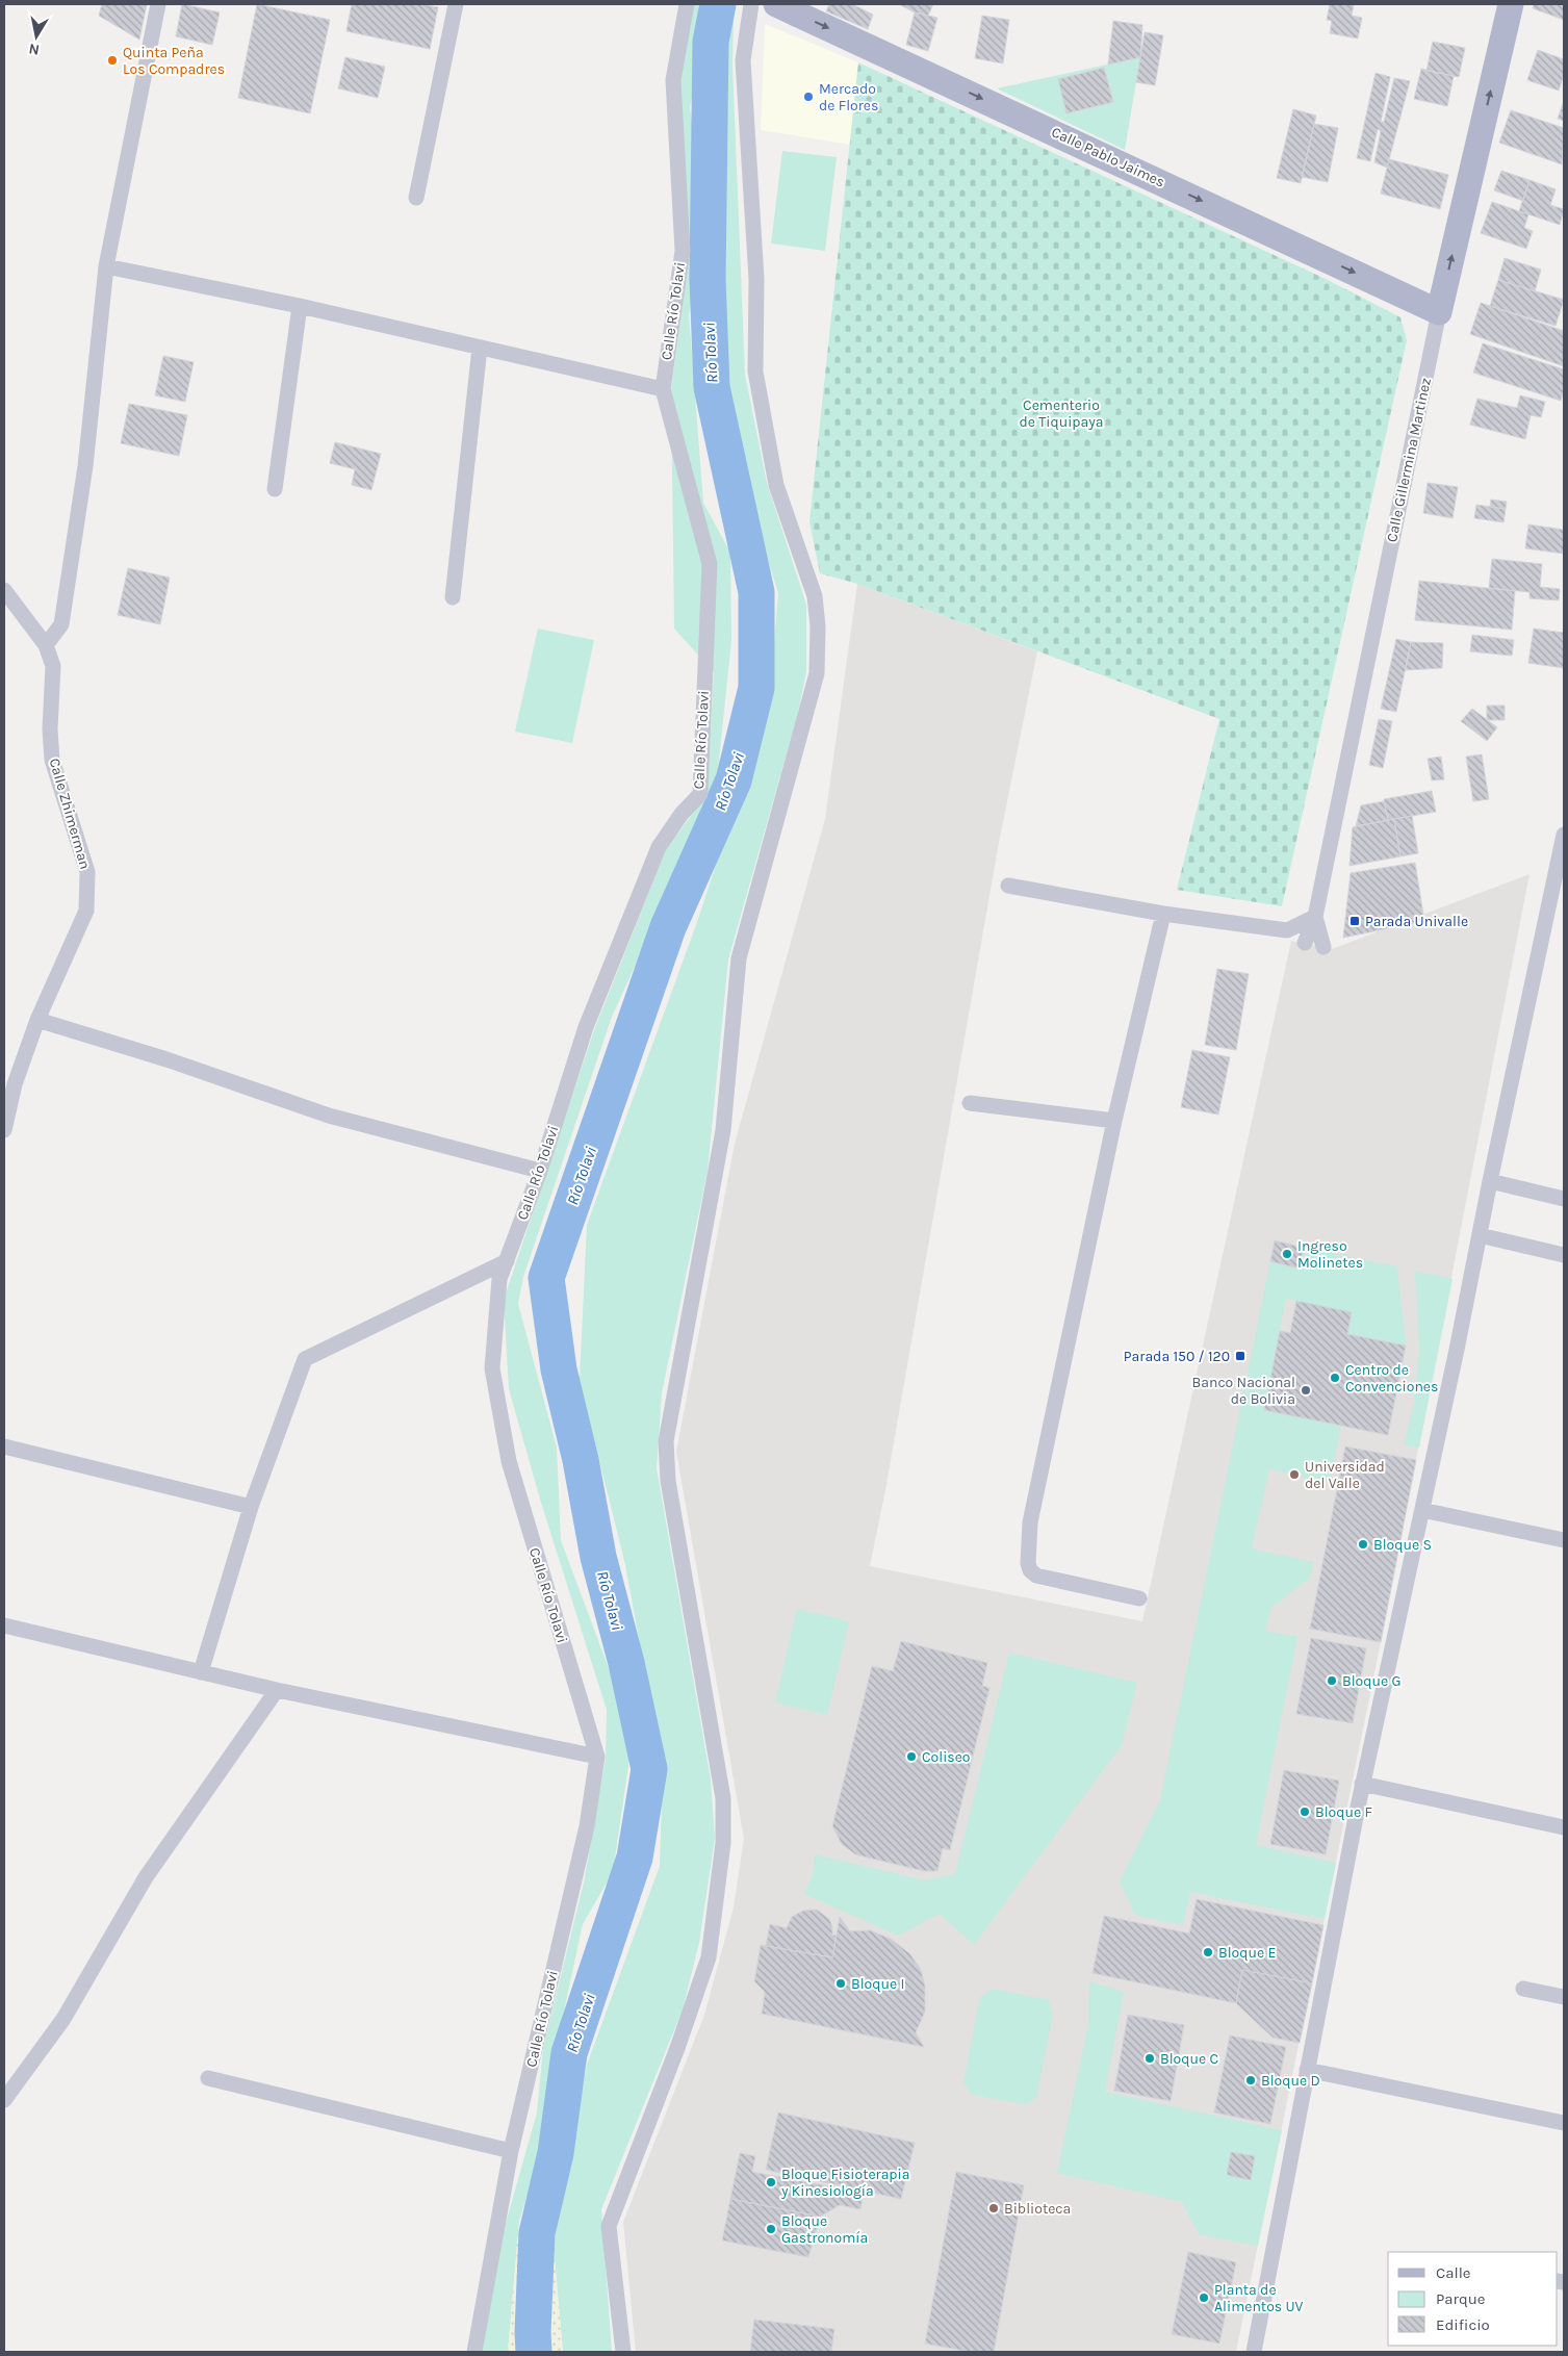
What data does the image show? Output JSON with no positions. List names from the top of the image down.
{
  "streets": {
    "main road": ["Calle Pablo Jaimes", "Calle Gillermina Martinez"],
    "street": ["Calle Río Tolavi", "Calle Zhimerman"]
  },
  "crossings": [
    ["Calle Pablo Jaimes", "Calle Gillermina Martinez"]
  ],
  "one_way": ["Calle Pablo Jaimes"],
  "water": ["Río Tolavi"],
  "parks": ["Cementerio de Tiquipaya"],
  "places": {
    "other": [
      "Quinta Peña Los Compadres",
      "Mercado de Flores",
      "Ingreso Molinetes",
      "Centro de Convenciones",
      "Banco Nacional de Bolivia",
      "Universidad del Valle",
      "Bloque S",
      "Bloque G",
      "Coliseo",
      "Bloque F",
      "Bloque E",
      "Bloque I",
      "Bloque C",
      "Bloque D",
      "Bloque Fisioterapia y Kinesiología",
      "Biblioteca",
      "Bloque Gastronomía",
      "Planta de Alimentos UV"
    ],
    "transit": ["Parada Univalle", "Parada 150 / 120"]
  },
  "legend": ["Calle", "Parque", "Edificio"],
  "north": "bottom"
}
